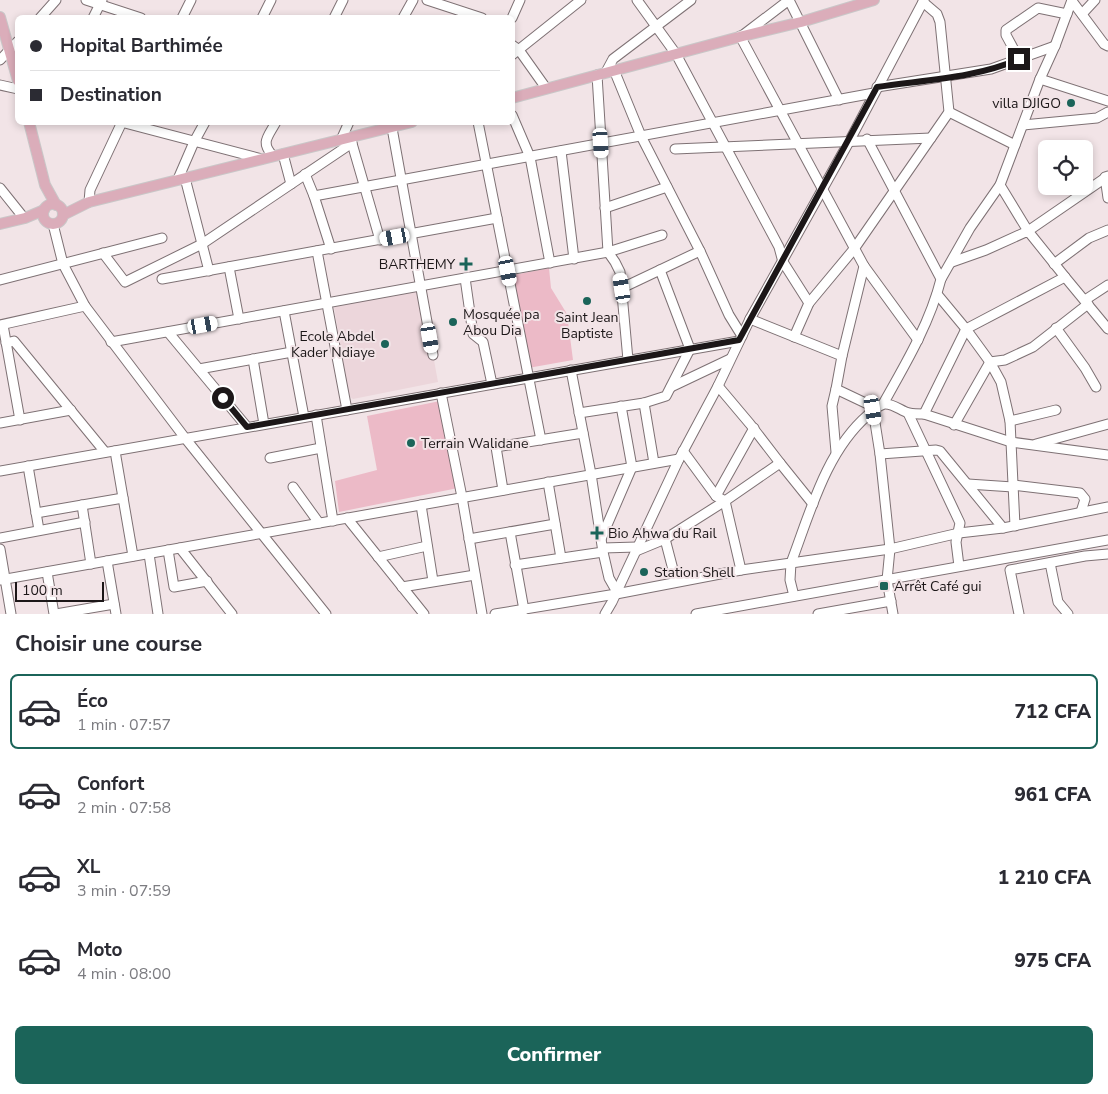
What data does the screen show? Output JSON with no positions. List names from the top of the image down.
{
  "places": {
    "other": [
      "villa DJIGO",
      "Saint Jean Baptiste",
      "Mosquée pa Abou Dia",
      "Ecole Abdel Kader Ndiaye",
      "Terrain Walidane",
      "Station Shell"
    ],
    "health": ["BARTHEMY", "Bio Ahwa du Rail"],
    "transit": ["Arrêt Café gui"]
  },
  "scale_bar": "100 m",
  "page": {
    "banner": ["Hopital Barthimée", "Destination"],
    "scale": "100 m",
    "heading": "Choisir une course",
    "list": [
      {
        "name": "Éco",
        "note": "1 min · 07:57",
        "value": "712 CFA"
      },
      {
        "name": "Confort",
        "note": "2 min · 07:58",
        "value": "961 CFA"
      },
      {
        "name": "XL",
        "note": "3 min · 07:59",
        "value": "1 210 CFA"
      },
      {
        "name": "Moto",
        "note": "4 min · 08:00",
        "value": "975 CFA"
      }
    ],
    "buttons": "Confirmer"
  }
}
